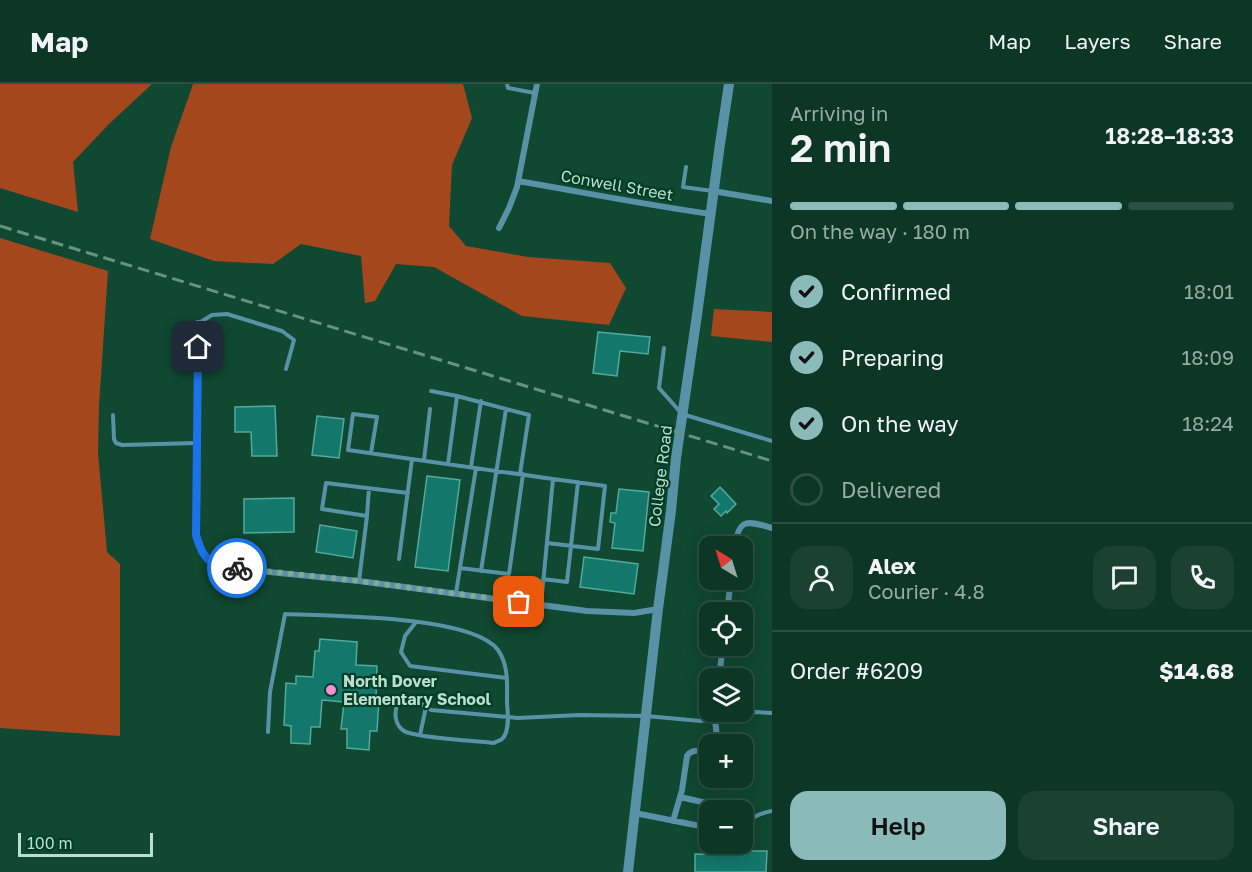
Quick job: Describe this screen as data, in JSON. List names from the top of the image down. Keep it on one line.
{"streets":{"street":["Conwell Street","College Road"]},"crossings":[["Conwell Street","College Road"]],"places":["North Dover Elementary School"],"scale_bar":"100 m","north":"top left","page":{"header":"Map","nav":["Map","Layers","Share"],"heading":["2 min","Arriving in","18:28–18:33"],"panel":["Alex","Courier · 4.8","Order #6209","$14.68"],"bar":"On the way · 180 m","list":[["Confirmed","18:01"],["Preparing","18:09"],["On the way","18:24"],"Delivered"],"map_buttons":["+","−"],"buttons":["Help","Share"],"scale":"100 m"}}
